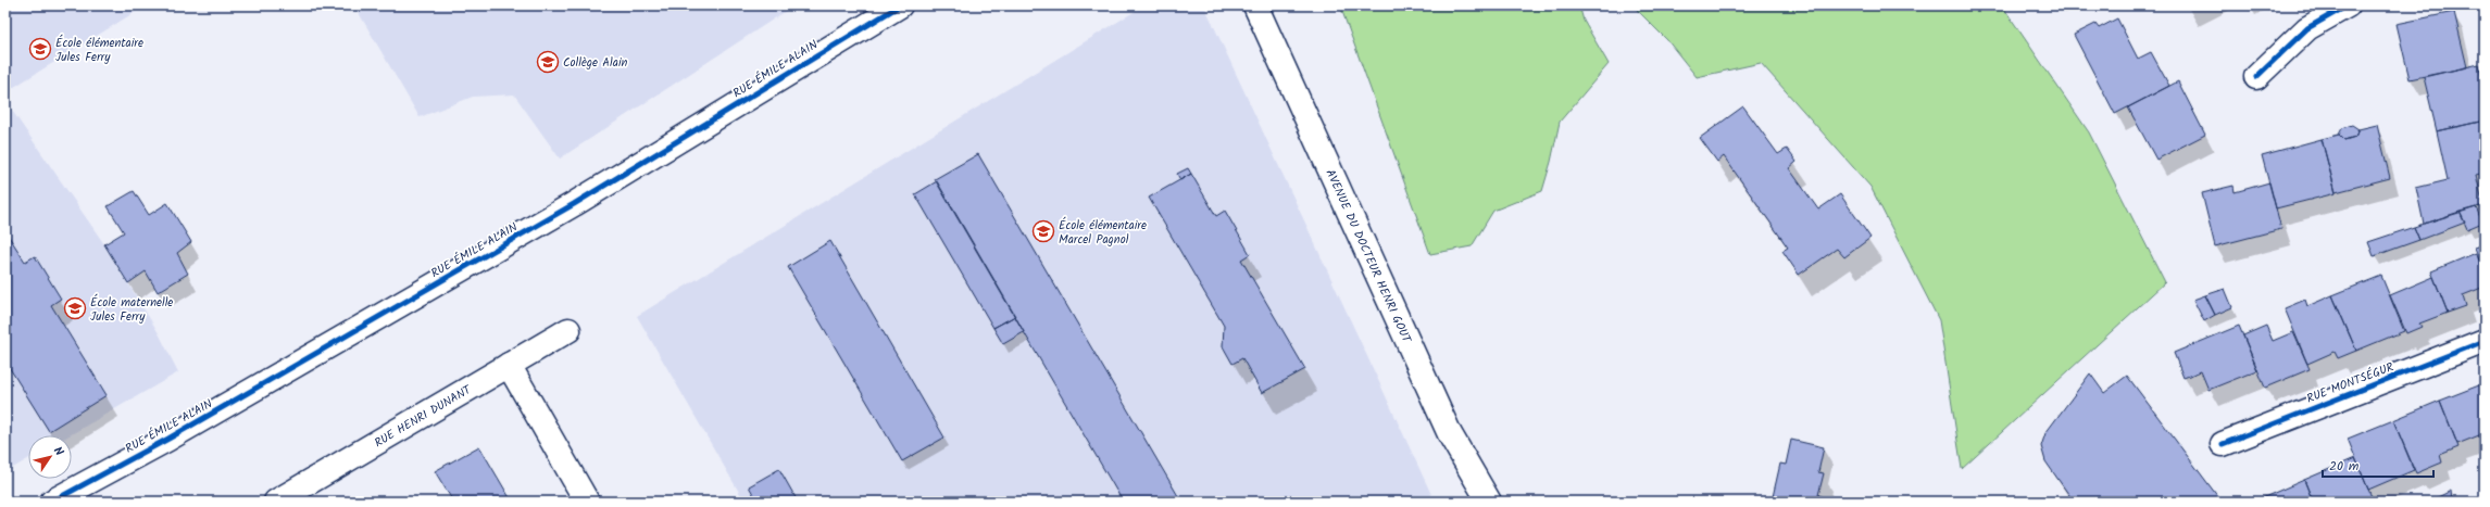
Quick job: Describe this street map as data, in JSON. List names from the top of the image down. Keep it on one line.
{"streets":{"street":["RUE ÉMILE ALAIN","AVENUE DU DOCTEUR HENRI GOUT","RUE MONTSÉGUR","RUE HENRI DUNANT"]},"places":{"school or university":["École élémentaire Jules Ferry","Collège Alain","École élémentaire Marcel Pagnol","École maternelle Jules Ferry"]},"scale_bar":"20 m","north":"top right"}
